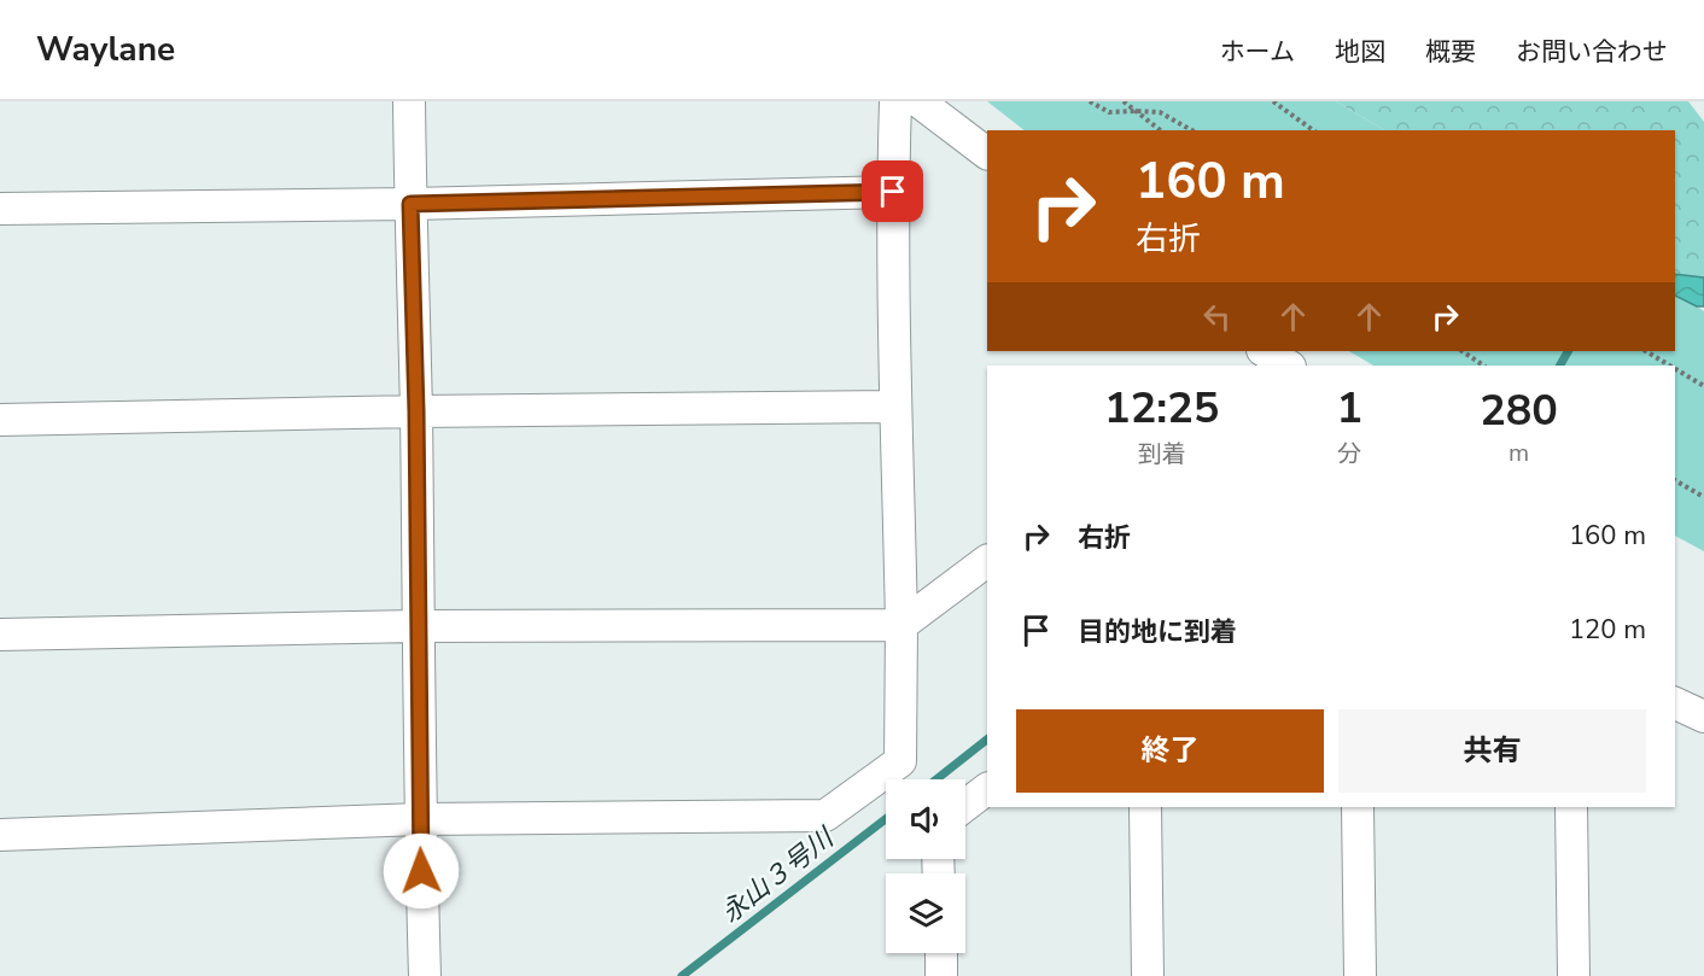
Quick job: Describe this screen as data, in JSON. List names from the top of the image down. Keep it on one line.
{"water":["永山３号川"],"page":{"header":"Waylane","nav":["ホーム","地図","概要","お問い合わせ"],"turn":["160 m","右折"],"eta":["12:25","到着","1","分","280","m"],"list":[{"name":"右折","value":"160 m"},{"name":"目的地に到着","value":"120 m"}],"buttons":["終了","共有"]}}
